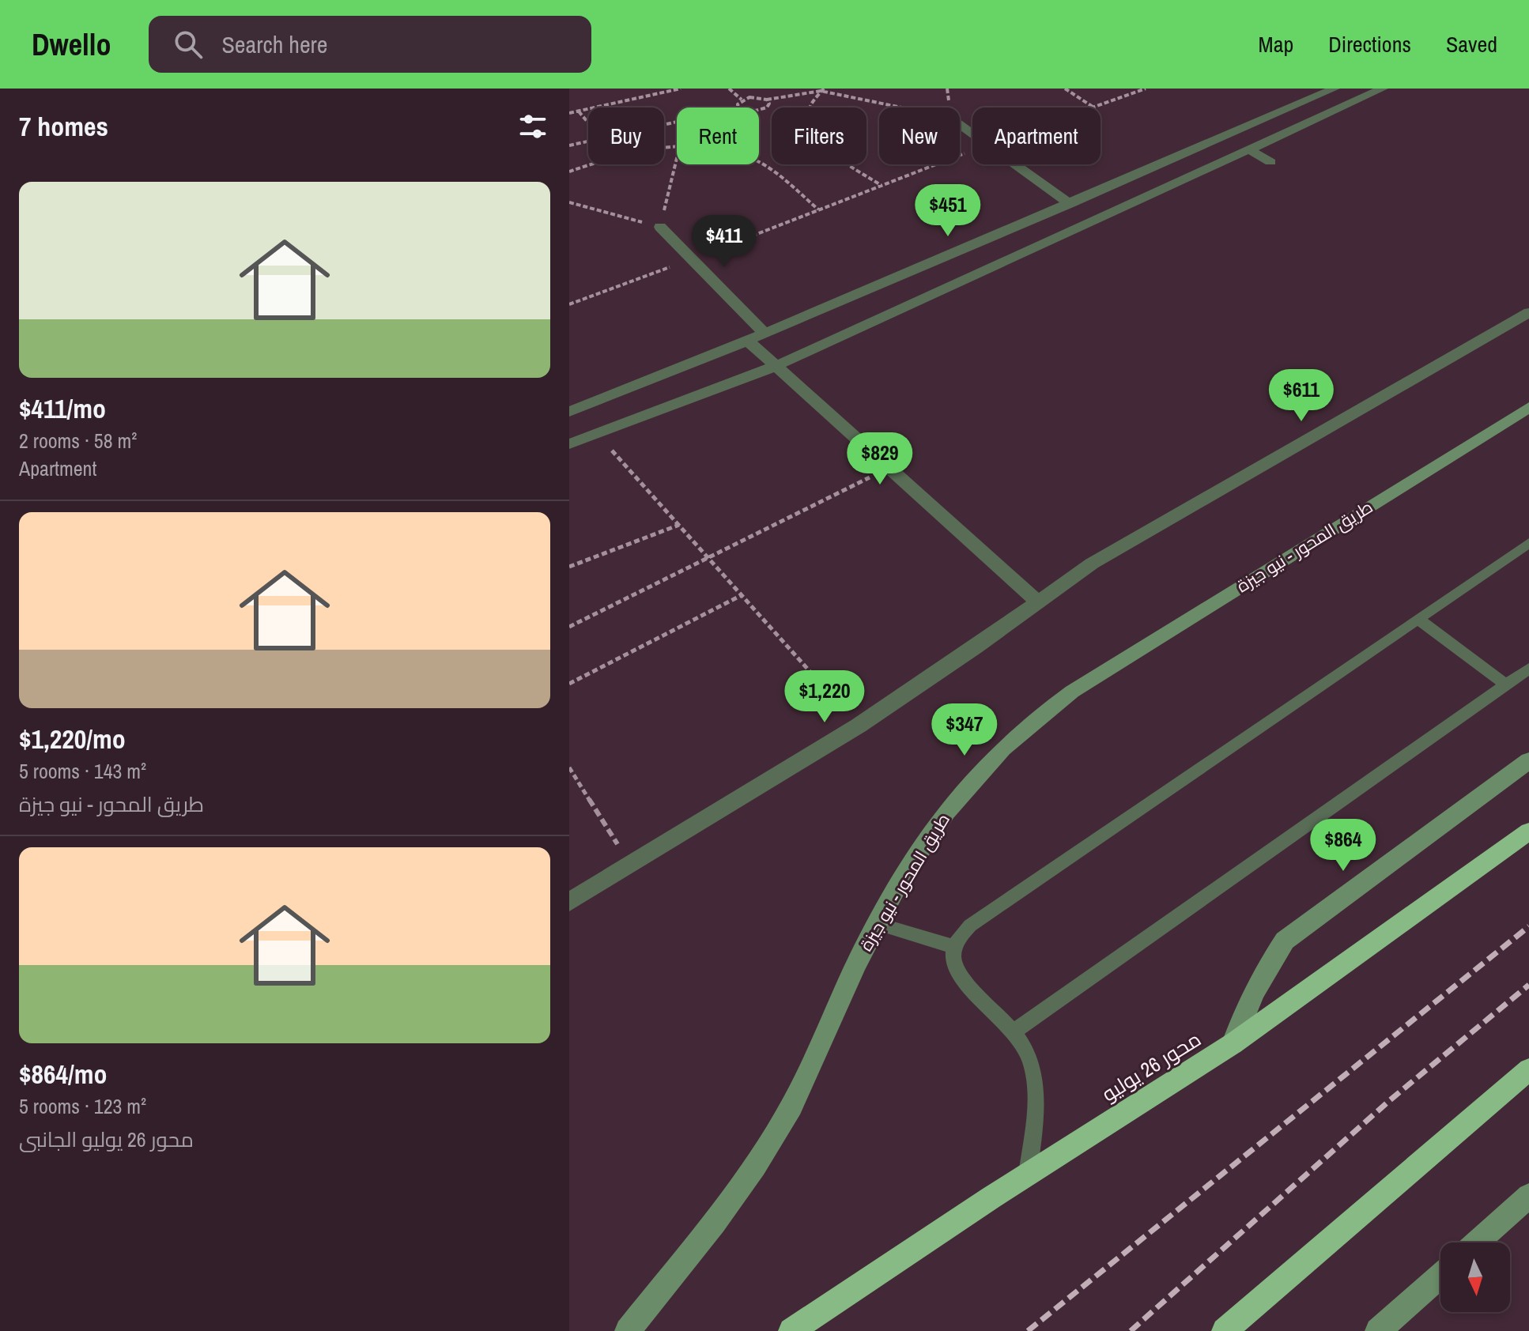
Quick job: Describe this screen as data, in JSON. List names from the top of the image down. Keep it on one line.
{"streets":{"highway":["محور 26 يوليو"],"street":["طريق المحور - نيو جيزة"]},"north":"bottom","page":{"header":"Dwello","search":"Search here","nav":["Map","Directions","Saved"],"heading":"7 homes","chip":["Buy","Rent","Filters","New","Apartment"],"list":[{"name":"$411/mo","note":"2 rooms · 58 m² · Apartment"},{"name":"$1,220/mo","note":"5 rooms · 143 m² · طريق المحور - نيو جيزة"},{"name":"$864/mo","note":"5 rooms · 123 m² · محور 26 يوليو الجانبى"}],"price":["$451","$411","$611","$829","$1,220","$347","$864"]}}
